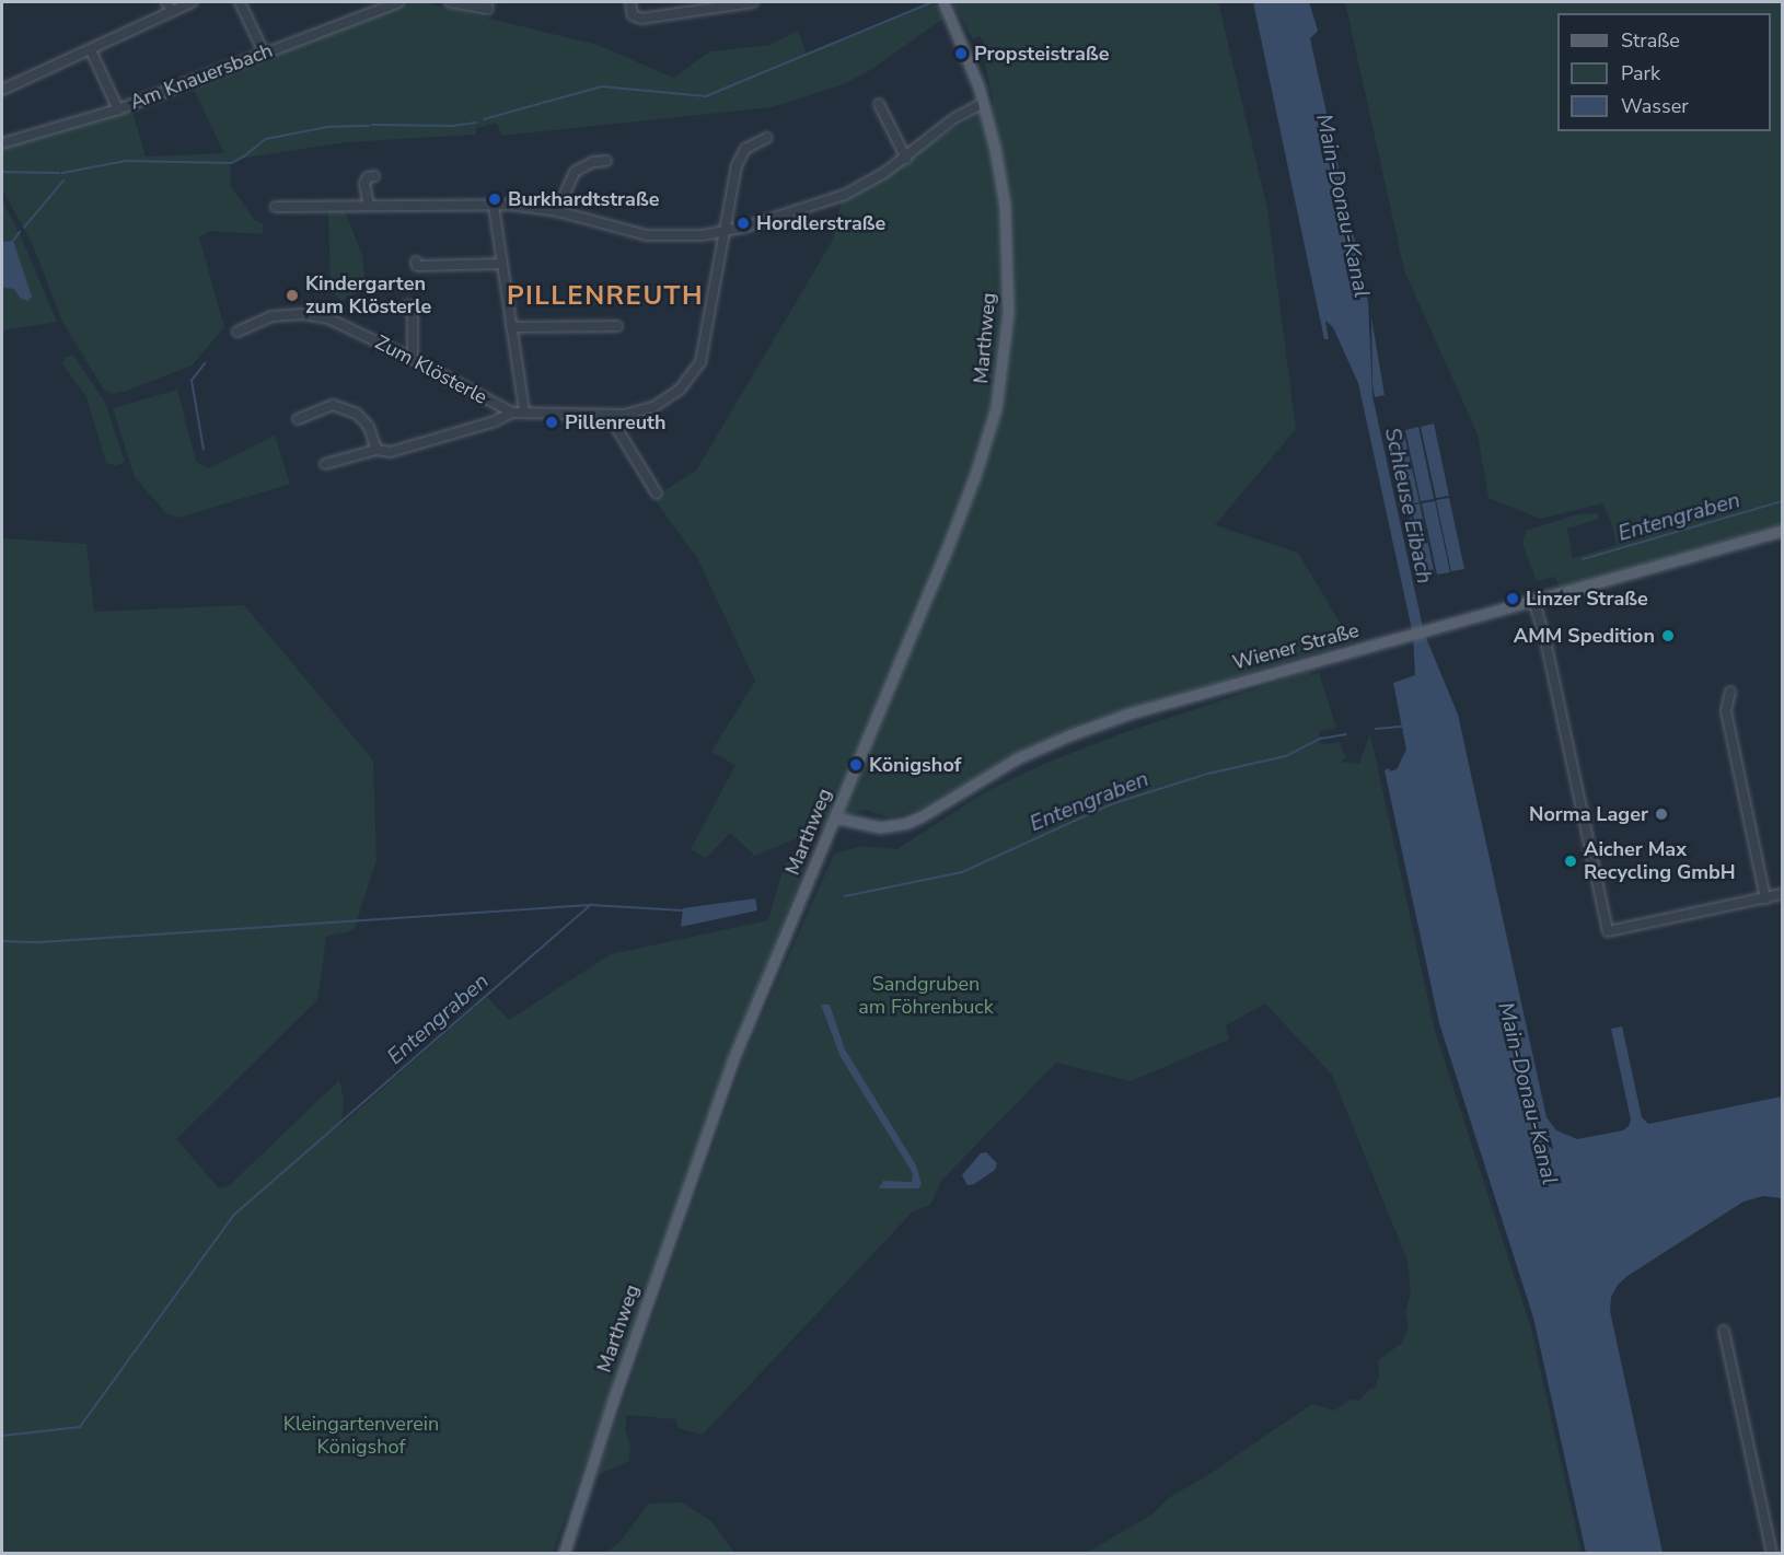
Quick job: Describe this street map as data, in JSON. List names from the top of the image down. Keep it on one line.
{"streets":{"main road":["Marthweg","Wiener Straße"],"street":["Am Knauersbach","Zum Klösterle"]},"crossings":[["Marthweg","Wiener Straße"]],"districts":["PILLENREUTH"],"water":["Main-Donau-Kanal","Schleuse Eibach","Entengraben"],"parks":["Sandgruben am Föhrenbuck","Kleingartenverein Königshof"],"places":["Propsteistraße","Burkhardtstraße","Hordlerstraße","Kindergarten zum Klösterle","Pillenreuth","Linzer Straße","AMM Spedition","Königshof","Norma Lager","Aicher Max Recycling GmbH"],"legend":["Straße","Park","Wasser"]}
